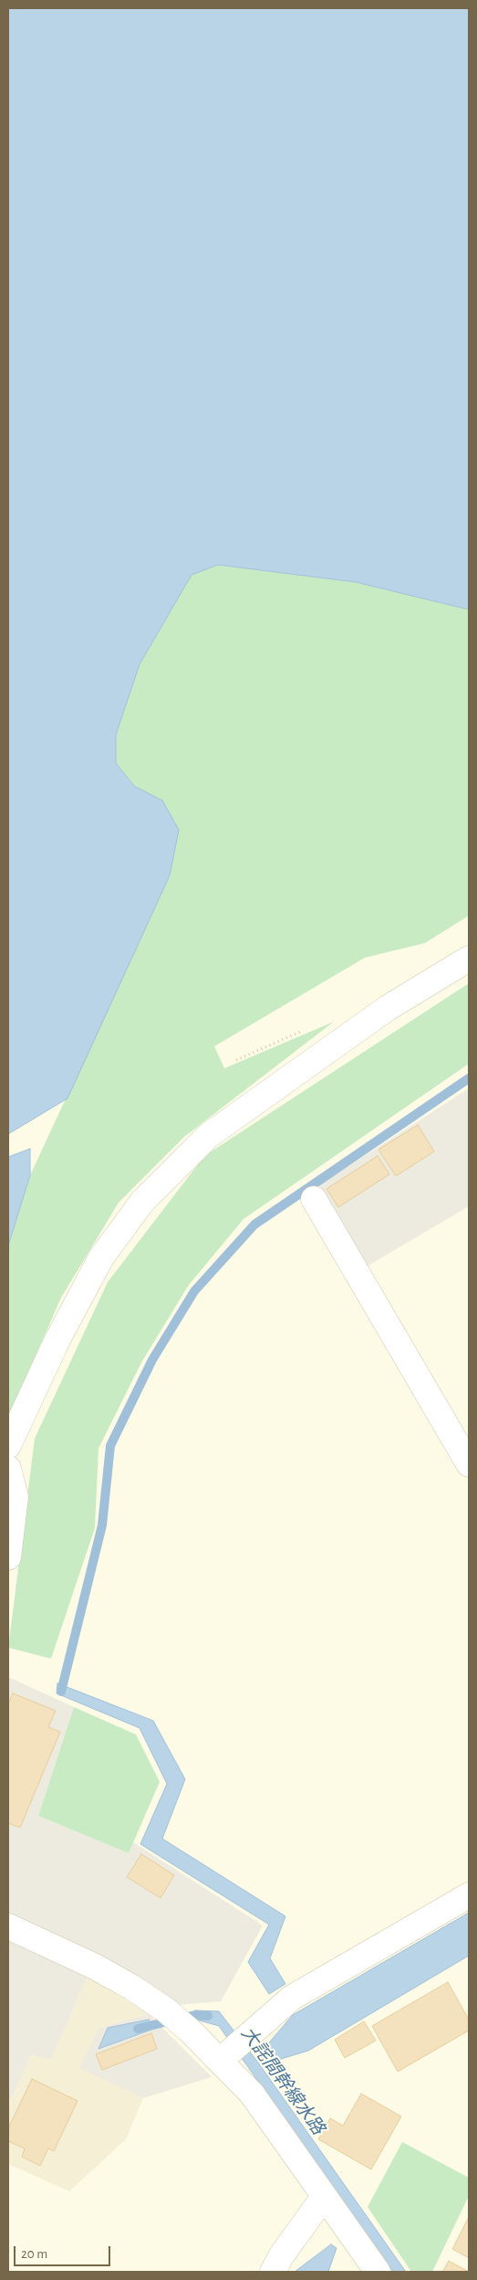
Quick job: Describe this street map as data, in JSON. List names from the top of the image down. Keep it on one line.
{"water":["大詫間幹線水路"],"scale_bar":"20 m"}
